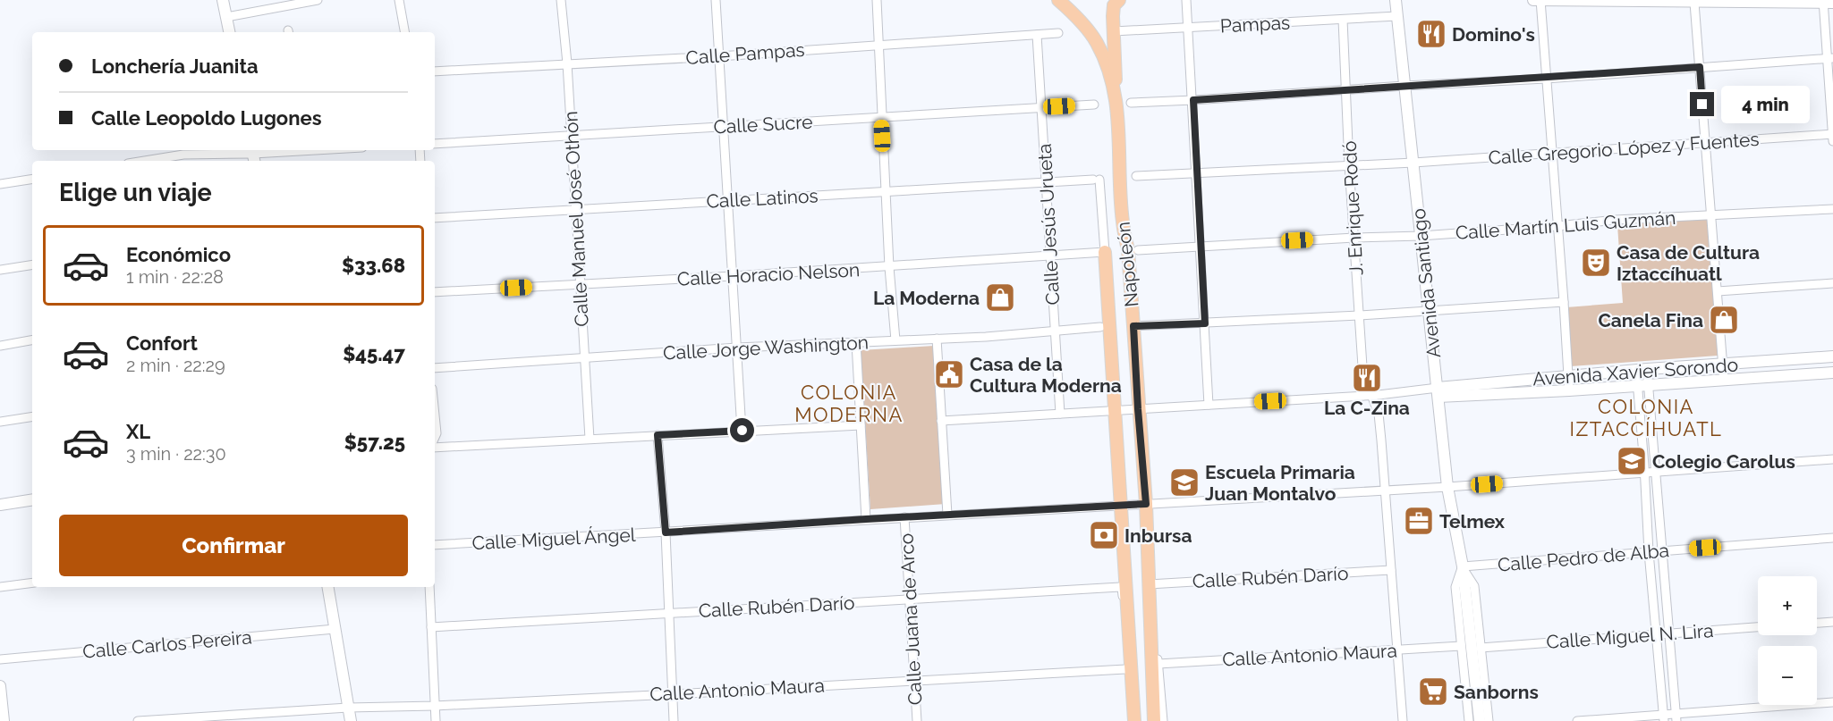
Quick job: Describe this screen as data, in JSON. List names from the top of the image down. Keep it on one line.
{"streets":{"main road":["Napoleón"],"street":["Pampas","Calle Pampas","Calle Sucre","Calle Gregorio López y Fuentes","Calle Latinos","J. Enrique Rodó","Calle Manuel José Othón","Calle Jesús Urueta","Calle Martín Luis Guzmán","Calle Horacio Nelson","Avenida Santiago","Calle Jorge Washington","Avenida Xavier Sorondo","Calle Miguel Ángel","Calle Pedro de Alba","Calle Rubén Darío","Calle Juana de Arco","Calle Miguel N. Lira","Calle Carlos Pereira","Calle Antonio Maura"]},"crossings":[["Pampas","J. Enrique Rodó"],["Pampas","Avenida Santiago"],["Calle Pampas","Calle Manuel José Othón"],["Calle Pampas","Calle Jesús Urueta"],["Calle Sucre","Calle Manuel José Othón"],["Calle Sucre","Calle Jesús Urueta"],["Calle Gregorio López y Fuentes","Avenida Santiago"],["Calle Latinos","Calle Manuel José Othón"],["Calle Latinos","Calle Jesús Urueta"],["Calle Latinos","Napoleón"],["J. Enrique Rodó","Calle Martín Luis Guzmán"],["J. Enrique Rodó","Calle Miguel Ángel"],["J. Enrique Rodó","Calle Rubén Darío"],["J. Enrique Rodó","Calle Antonio Maura"],["Calle Manuel José Othón","Calle Horacio Nelson"],["Calle Manuel José Othón","Calle Jorge Washington"],["Calle Jesús Urueta","Calle Horacio Nelson"],["Calle Jesús Urueta","Calle Jorge Washington"],["Calle Martín Luis Guzmán","Avenida Santiago"],["Napoleón","Calle Horacio Nelson"],["Napoleón","Calle Miguel Ángel"],["Napoleón","Calle Rubén Darío"],["Napoleón","Calle Antonio Maura"],["Avenida Santiago","Avenida Xavier Sorondo"],["Avenida Santiago","Calle Miguel Ángel"],["Avenida Santiago","Calle Pedro de Alba"],["Avenida Santiago","Calle Miguel N. Lira"],["Avenida Santiago","Calle Antonio Maura"],["Calle Miguel Ángel","Calle Juana de Arco"],["Calle Rubén Darío","Calle Juana de Arco"],["Calle Rubén Darío","Calle Antonio Maura"],["Calle Juana de Arco","Calle Antonio Maura"]],"districts":["COLONIA MODERNA","COLONIA IZTACCÍHUATL"],"places":{"restaurant":["Domino's","La C-Zina"],"theatre":["Casa de Cultura Iztaccíhuatl"],"shop":["La Moderna","Canela Fina"],"public building":["Casa de la Cultura Moderna"],"school or university":["Colegio Carolus","Escuela Primaria Juan Montalvo"],"office":["Telmex"],"bank":["Inbursa"],"supermarket":["Sanborns"]},"page":{"banner":["Lonchería Juanita","Calle Leopoldo Lugones"],"bubble":"4 min","heading":"Elige un viaje","list":[{"name":"Económico","note":"1 min · 22:28","value":"$33.68"},{"name":"Confort","note":"2 min · 22:29","value":"$45.47"},{"name":"XL","note":"3 min · 22:30","value":"$57.25"}],"buttons":"Confirmar","map_buttons":["+","−"]}}
